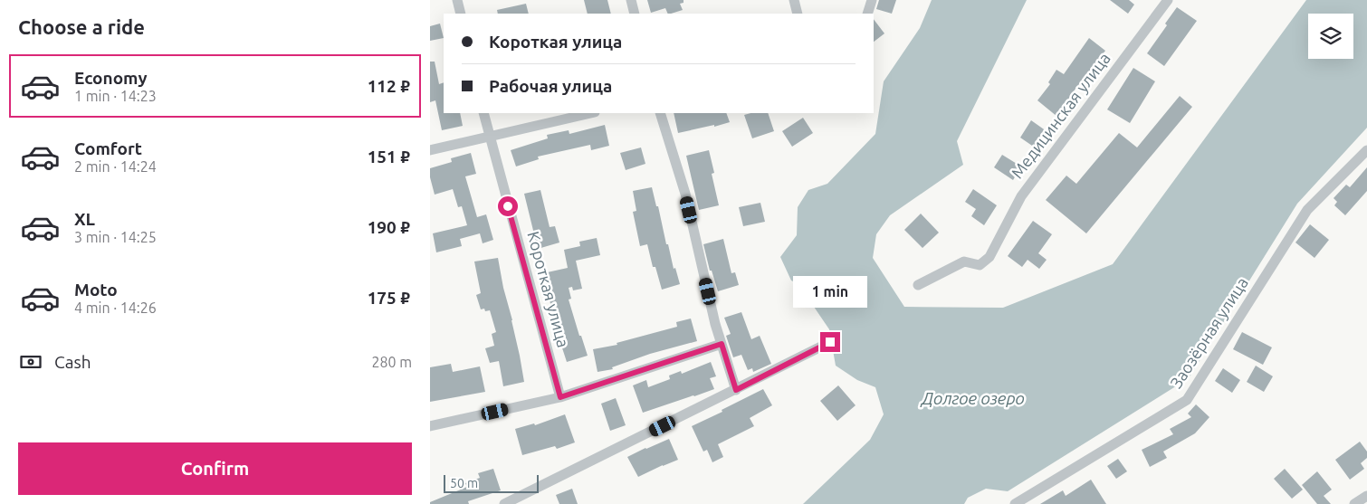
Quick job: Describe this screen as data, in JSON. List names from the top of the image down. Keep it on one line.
{"streets":{"street":["Медицинская улица","Короткая улица","Заозёрная улица"]},"water":["Долгое озеро"],"scale_bar":"50 m","page":{"heading":"Choose a ride","banner":["Короткая улица","Рабочая улица"],"list":[{"name":"Economy","note":"1 min · 14:23","value":"112 ₽"},{"name":"Comfort","note":"2 min · 14:24","value":"151 ₽"},{"name":"XL","note":"3 min · 14:25","value":"190 ₽"},{"name":"Moto","note":"4 min · 14:26","value":"175 ₽"}],"bubble":"1 min","pay":["Cash","280 m"],"buttons":"Confirm","scale":"50 m"}}
